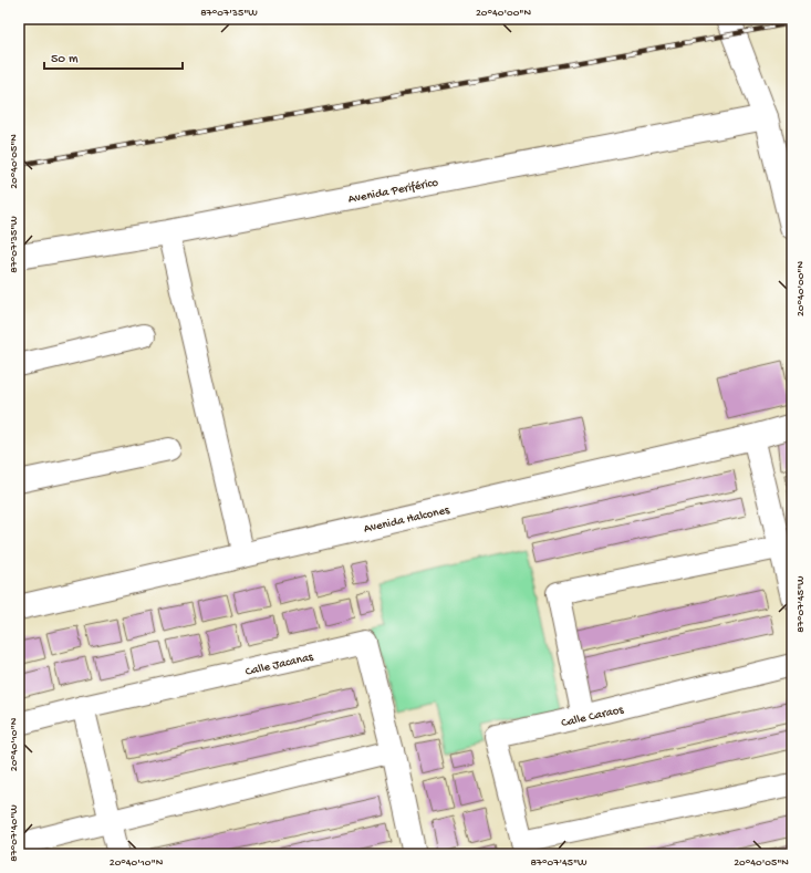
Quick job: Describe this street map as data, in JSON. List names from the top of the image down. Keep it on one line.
{"streets":{"main road":["Avenida Periférico","Avenida Halcones"],"street":["Calle Jacanas","Calle Caraos"]},"scale_bar":"50 m","coordinates":["87°07'35\"W","20°40'00\"N","20°40'05\"N","87°07'45\"W","20°40'10\"N","87°07'40\"W"]}
